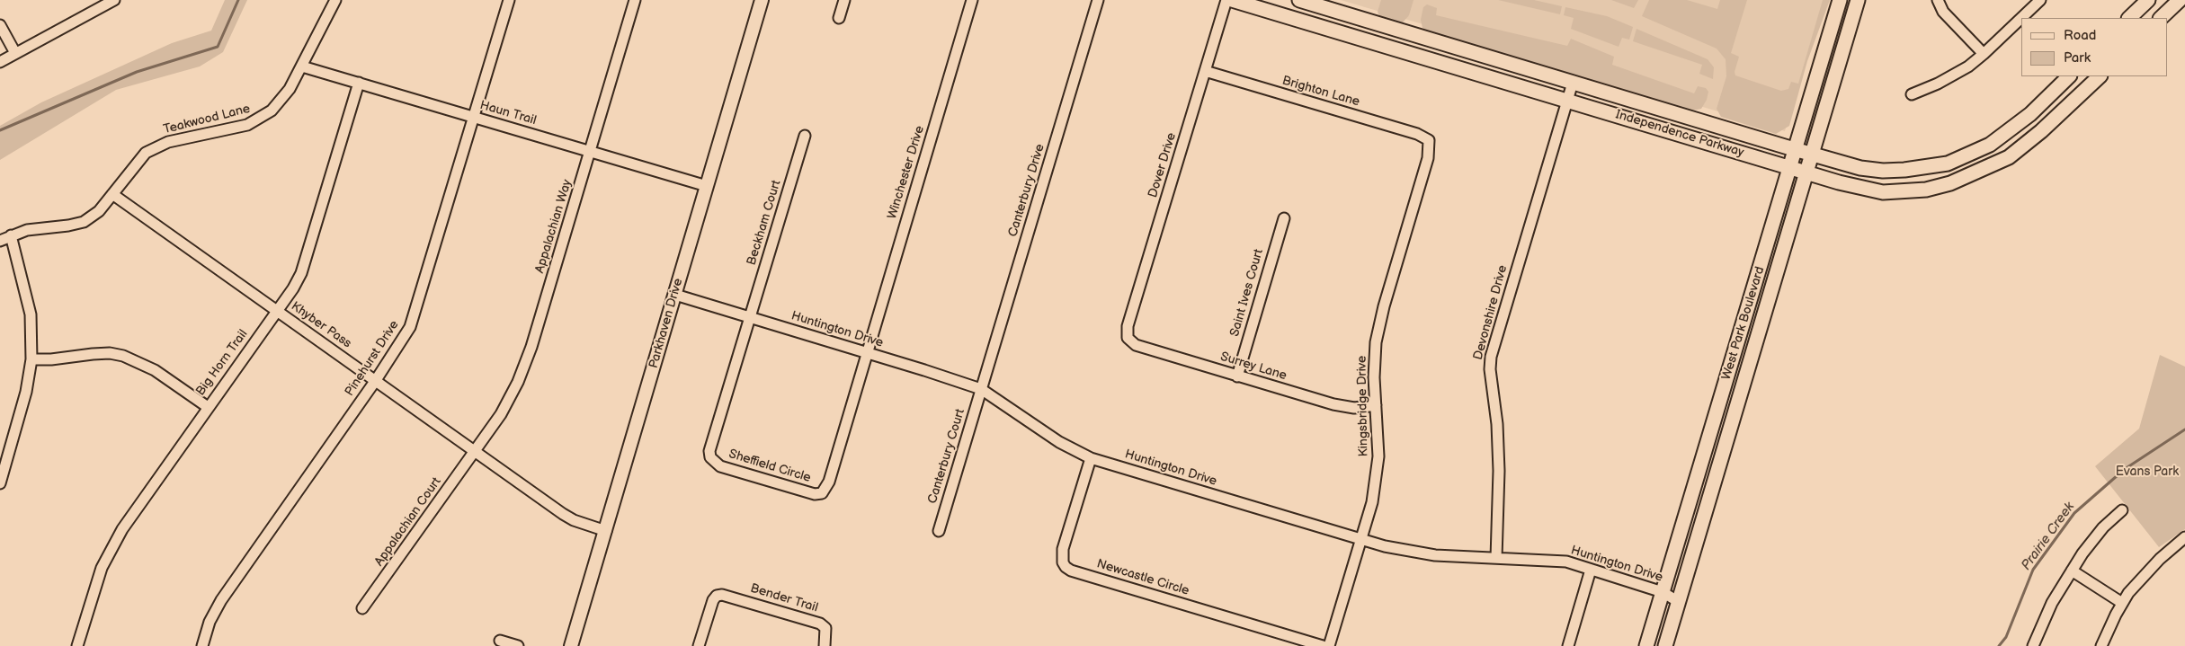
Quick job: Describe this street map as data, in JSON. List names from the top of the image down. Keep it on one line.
{"streets":{"main road":["Independence Parkway","West Park Boulevard"],"street":["Brighton Lane","Haun Trail","Teakwood Lane","Dover Drive","Winchester Drive","Canterbury Drive","Beckham Court","Appalachian Way","Saint Ives Court","Devonshire Drive","Parkhaven Drive","Khyber Pass","Huntington Drive","Pinehurst Drive","Big Horn Trail","Surrey Lane","Kingsbridge Drive","Canterbury Court","Sheffield Circle","Appalachian Court","Newcastle Circle","Bender Trail"]},"crossings":[["Brighton Lane","Dover Drive"],["Brighton Lane","Kingsbridge Drive"],["Haun Trail","Teakwood Lane"],["Haun Trail","Appalachian Way"],["Haun Trail","Parkhaven Drive"],["Haun Trail","Pinehurst Drive"],["Haun Trail","Big Horn Trail"],["Teakwood Lane","Khyber Pass"],["Independence Parkway","Devonshire Drive"],["Independence Parkway","West Park Boulevard"],["Dover Drive","Surrey Lane"],["Winchester Drive","Huntington Drive"],["Winchester Drive","Sheffield Circle"],["Canterbury Drive","Huntington Drive"],["Canterbury Drive","Canterbury Court"],["Beckham Court","Huntington Drive"],["Beckham Court","Sheffield Circle"],["Appalachian Way","Khyber Pass"],["Appalachian Way","Appalachian Court"],["Saint Ives Court","Surrey Lane"],["Devonshire Drive","Huntington Drive"],["Parkhaven Drive","Khyber Pass"],["Parkhaven Drive","Huntington Drive"],["West Park Boulevard","Huntington Drive"],["Khyber Pass","Pinehurst Drive"],["Khyber Pass","Big Horn Trail"],["Khyber Pass","Appalachian Court"],["Huntington Drive","Kingsbridge Drive"],["Huntington Drive","Canterbury Court"],["Huntington Drive","Sheffield Circle"],["Huntington Drive","Newcastle Circle"],["Surrey Lane","Kingsbridge Drive"]],"water":["Prairie Creek"],"parks":["Evans Park"],"legend":["Road","Park"]}
